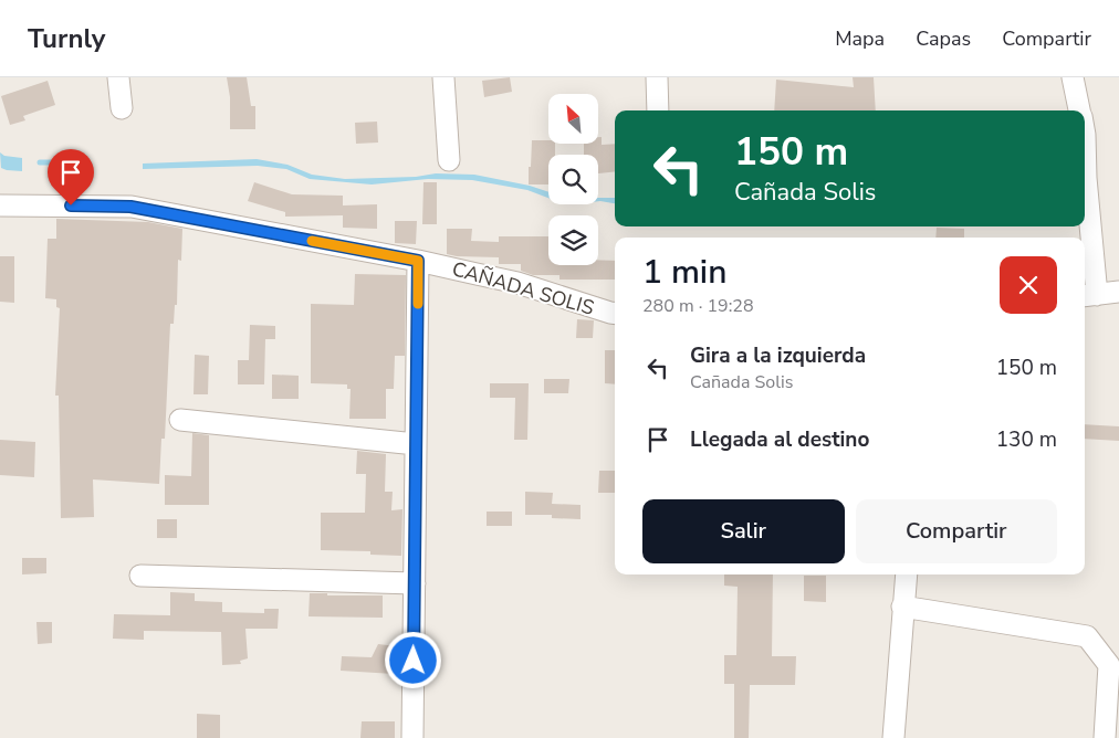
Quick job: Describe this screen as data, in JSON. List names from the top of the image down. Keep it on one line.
{"streets":{"street":["CAÑADA SOLIS"]},"north":"top left","page":{"header":"Turnly","nav":["Mapa","Capas","Compartir"],"turn":["150 m","Cañada Solis"],"heading":["1 min","280 m · 19:28"],"list":[{"name":"Gira a la izquierda","note":"Cañada Solis","value":"150 m"},{"name":"Llegada al destino","value":"130 m"}],"buttons":["Salir","Compartir"]}}
